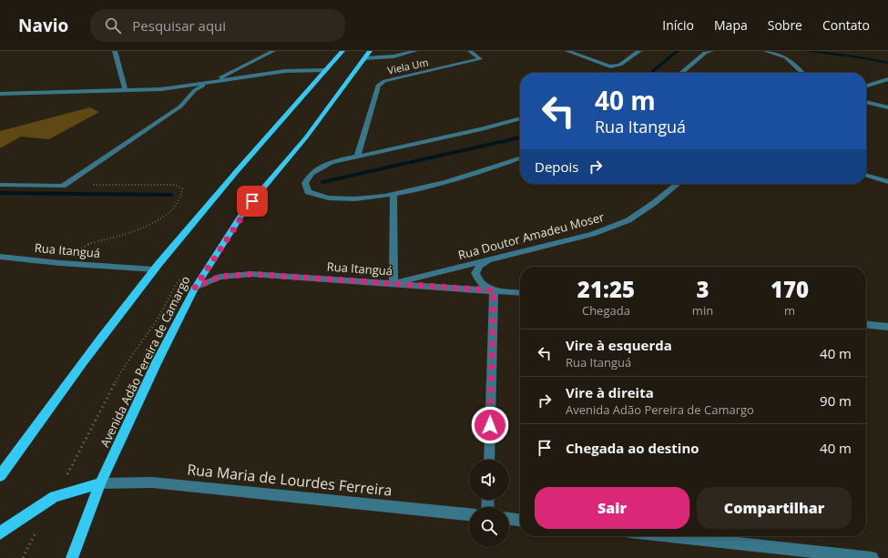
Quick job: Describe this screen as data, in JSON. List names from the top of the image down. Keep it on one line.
{"streets":{"main road":["Avenida Adão Pereira de Camargo"],"street":["Viela Um","Rua Doutor Amadeu Moser","Rua Itanguá","Rua Maria de Lourdes Ferreira"]},"crossings":[["Rua Doutor Amadeu Moser","Rua Itanguá"],["Rua Itanguá","Avenida Adão Pereira de Camargo"],["Avenida Adão Pereira de Camargo","Rua Maria de Lourdes Ferreira"]],"page":{"header":"Navio","search":"Pesquisar aqui","nav":["Início","Mapa","Sobre","Contato"],"turn":["40 m","Rua Itanguá"],"then":"Depois","eta":["21:25","Chegada","3","min","170","m"],"list":[{"name":"Vire à esquerda","note":"Rua Itanguá","value":"40 m"},{"name":"Vire à direita","note":"Avenida Adão Pereira de Camargo","value":"90 m"},{"name":"Chegada ao destino","value":"40 m"}],"buttons":["Sair","Compartilhar"]}}
